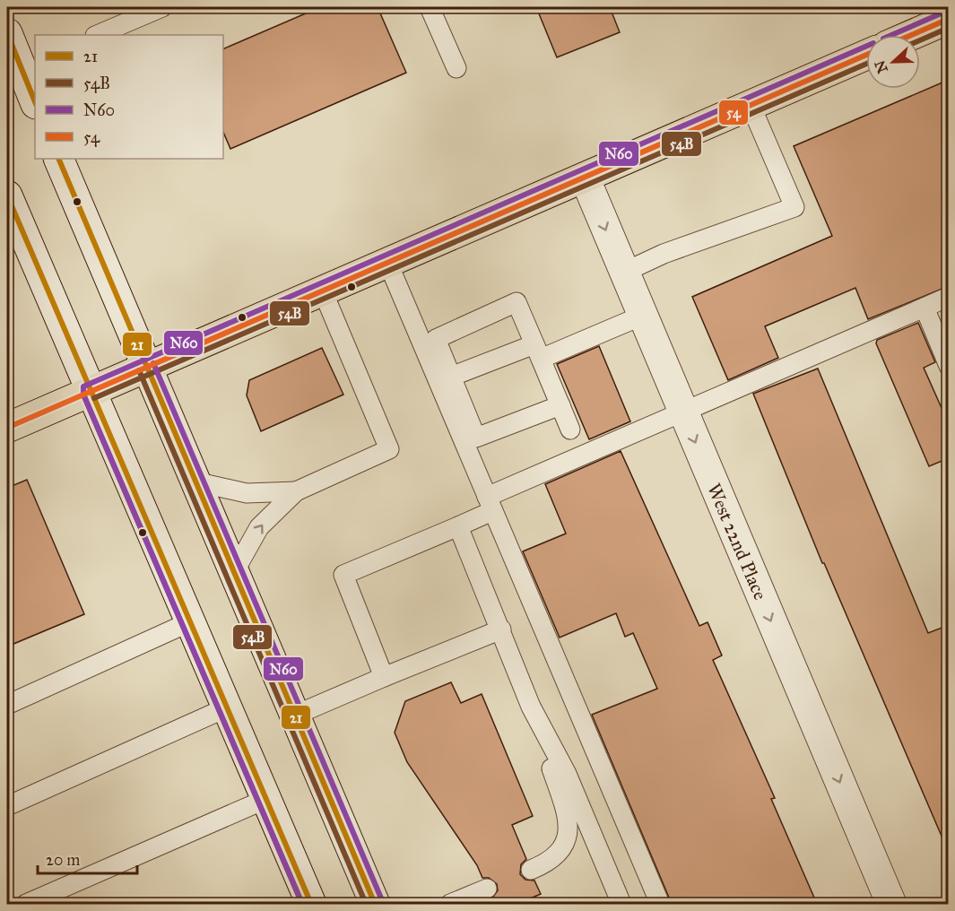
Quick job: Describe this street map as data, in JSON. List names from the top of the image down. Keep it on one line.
{"streets":{"main road":["West 22nd Place"]},"one_way":["West 22nd Place"],"lines":["transit line N60","transit line 54","transit line 54B","transit line 21"],"legend":["21","54B","N60","54"],"scale_bar":"20 m","north":"left"}
